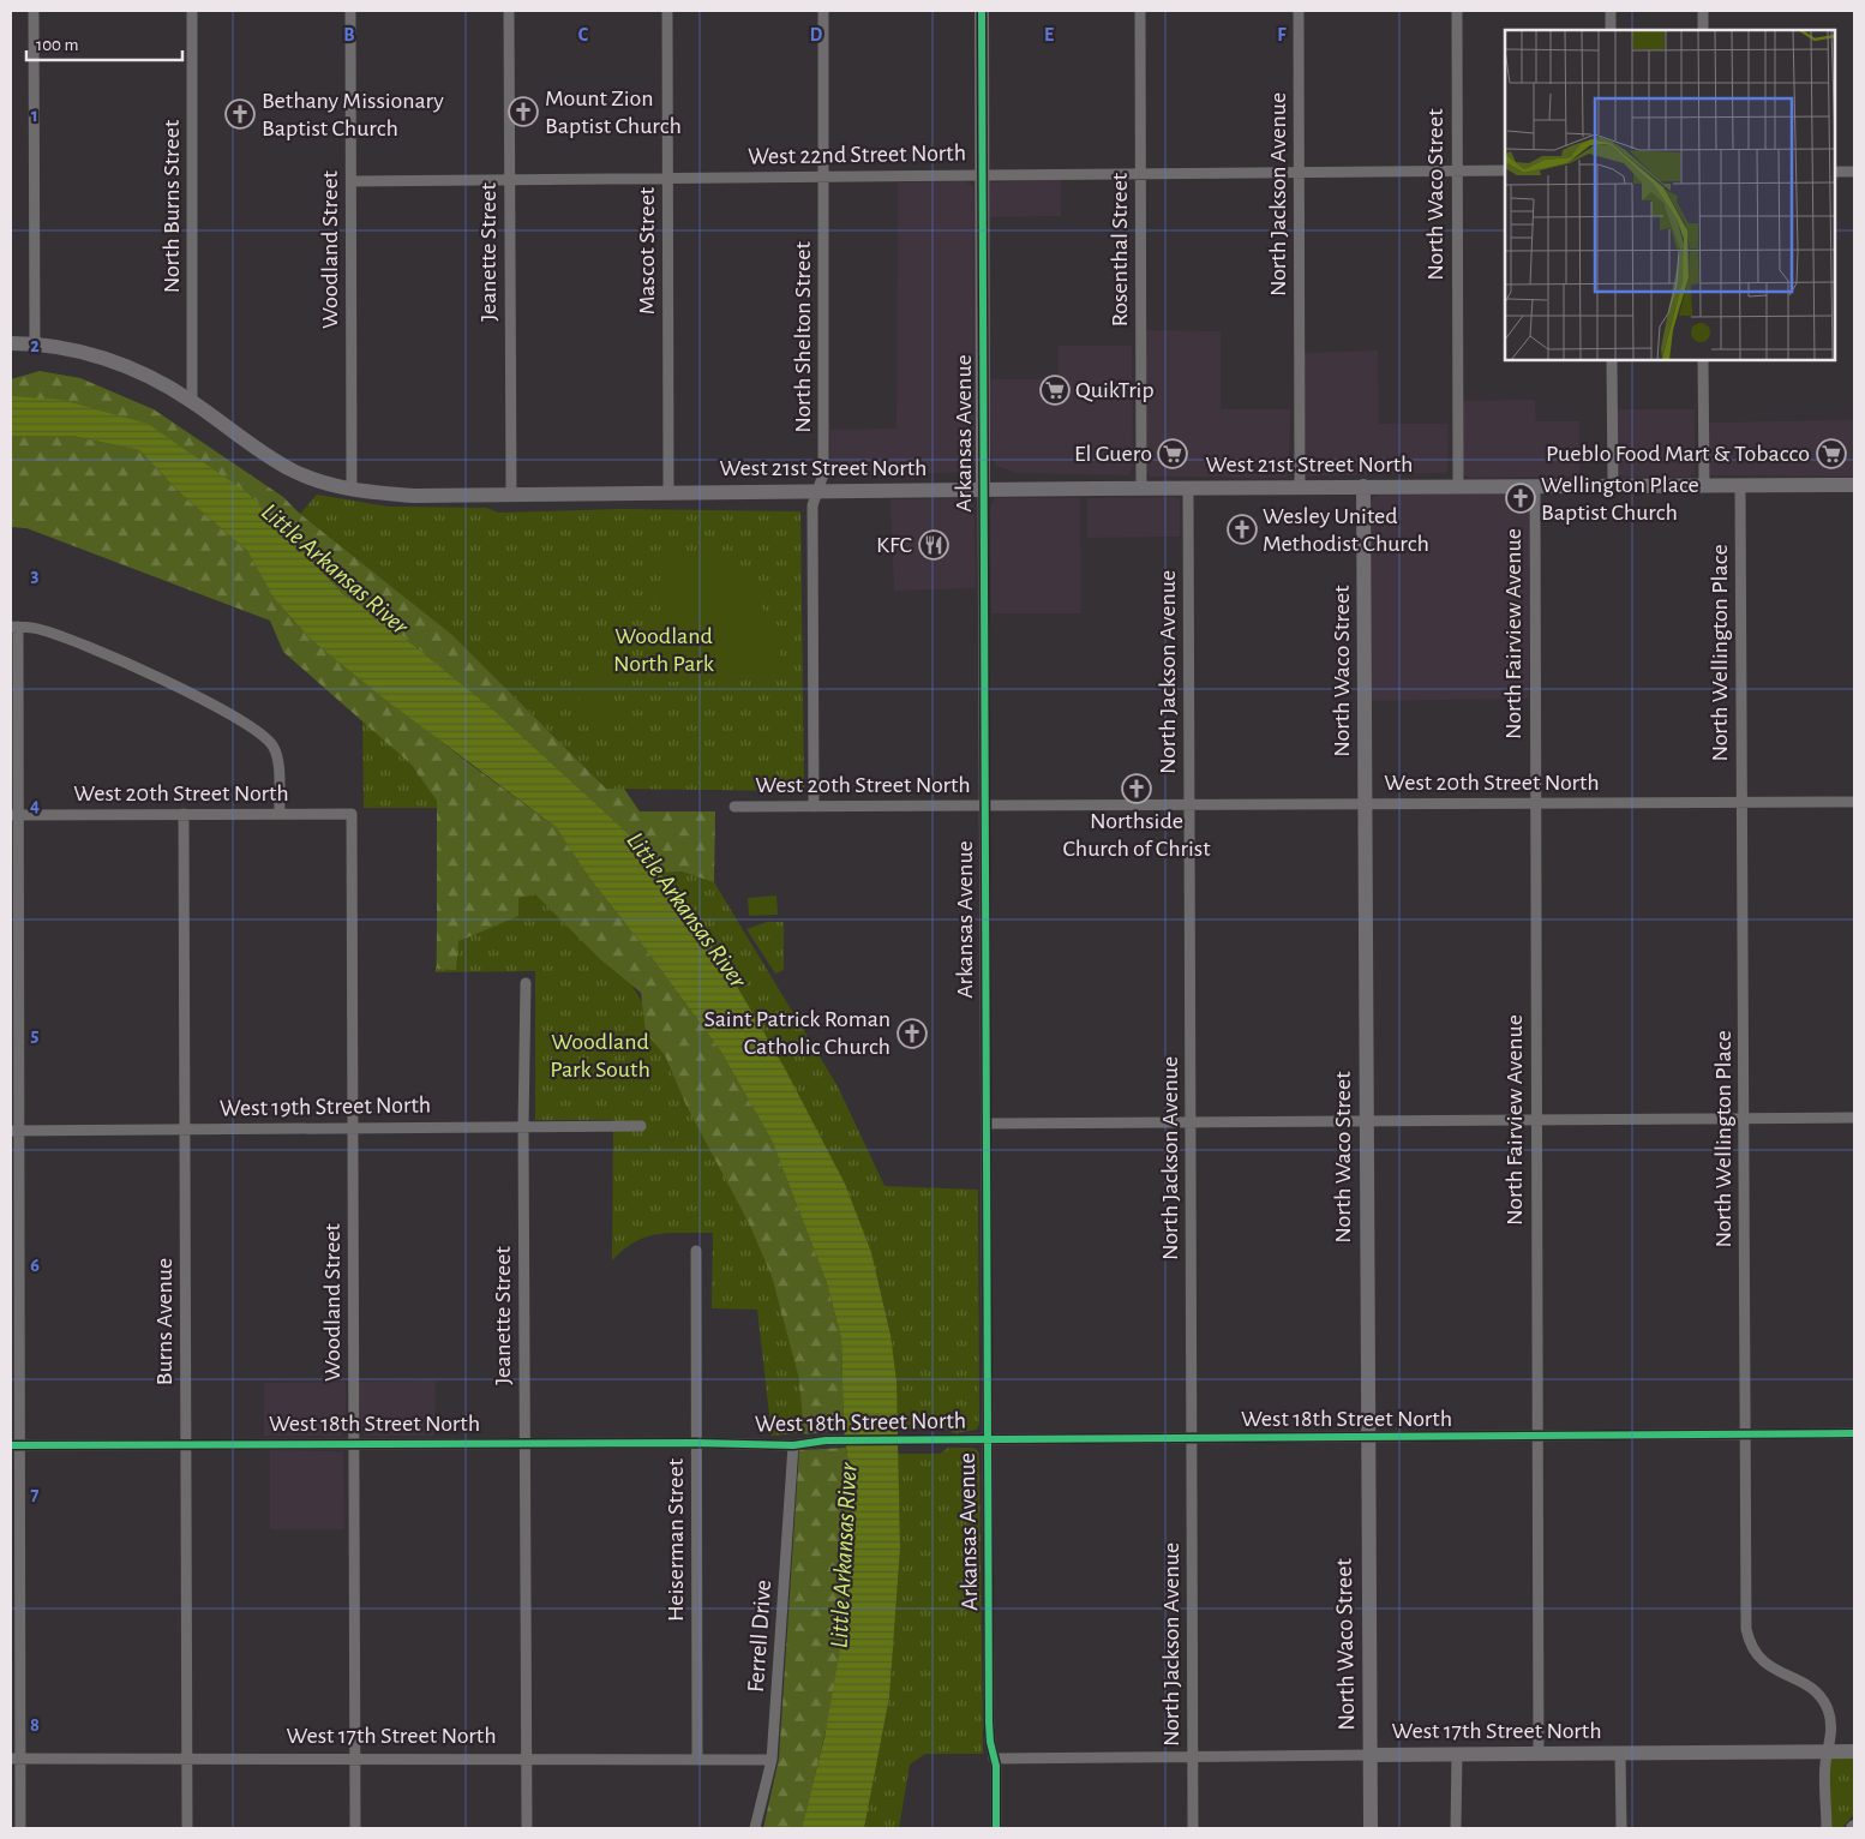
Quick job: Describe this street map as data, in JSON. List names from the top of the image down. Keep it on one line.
{"streets":{"street":["West 22nd Street North","North Jackson Avenue","North Waco Street","North Burns Street","Woodland Street","Rosenthal Street","Mascot Street","Jeanette Street","North Shelton Street","Arkansas Avenue","West 21st Street North","North Fairview Avenue","North Wellington Place","West 20th Street North","West 19th Street North","Burns Avenue","West 18th Street North","Heiserman Street","Ferrell Drive","West 17th Street North"]},"crossings":[["West 22nd Street North","North Jackson Avenue"],["West 22nd Street North","North Waco Street"],["West 22nd Street North","Woodland Street"],["West 22nd Street North","Rosenthal Street"],["West 22nd Street North","Mascot Street"],["West 22nd Street North","Jeanette Street"],["West 22nd Street North","North Shelton Street"],["West 22nd Street North","Arkansas Avenue"],["North Jackson Avenue","West 21st Street North"],["North Jackson Avenue","West 20th Street North"],["North Jackson Avenue","West 18th Street North"],["North Jackson Avenue","West 17th Street North"],["North Waco Street","West 21st Street North"],["North Waco Street","West 20th Street North"],["North Waco Street","West 18th Street North"],["North Waco Street","West 17th Street North"],["North Burns Street","West 21st Street North"],["Woodland Street","West 21st Street North"],["Woodland Street","West 20th Street North"],["Woodland Street","West 19th Street North"],["Woodland Street","West 18th Street North"],["Woodland Street","West 17th Street North"],["Rosenthal Street","West 21st Street North"],["Mascot Street","West 21st Street North"],["Jeanette Street","West 21st Street North"],["Jeanette Street","West 19th Street North"],["Jeanette Street","West 18th Street North"],["Jeanette Street","West 17th Street North"],["North Shelton Street","West 21st Street North"],["North Shelton Street","West 20th Street North"],["Arkansas Avenue","West 21st Street North"],["Arkansas Avenue","West 20th Street North"],["Arkansas Avenue","West 18th Street North"],["Arkansas Avenue","West 17th Street North"],["West 21st Street North","North Fairview Avenue"],["West 21st Street North","North Wellington Place"],["North Fairview Avenue","West 20th Street North"],["North Fairview Avenue","West 18th Street North"],["North Fairview Avenue","West 17th Street North"],["North Wellington Place","West 20th Street North"],["North Wellington Place","West 18th Street North"],["North Wellington Place","West 17th Street North"],["West 20th Street North","Burns Avenue"],["West 19th Street North","Burns Avenue"],["Burns Avenue","West 18th Street North"],["Burns Avenue","West 17th Street North"],["West 18th Street North","Heiserman Street"],["West 18th Street North","Ferrell Drive"],["Heiserman Street","West 17th Street North"],["Ferrell Drive","West 17th Street North"]],"water":["Little Arkansas River"],"parks":["Woodland North Park","Woodland Park South"],"places":{"church":["Mount Zion Baptist Church","Bethany Missionary Baptist Church","Wellington Place Baptist Church","Wesley United Methodist Church","Northside Church of Christ","Saint Patrick Roman Catholic Church"],"supermarket":["QuikTrip","El Guero","Pueblo Food Mart & Tobacco"],"restaurant":["KFC"]},"scale_bar":"100 m","grid":{"columns":["B","C","D","E","F"],"rows":["1","2","3","4","5","6","7","8"]}}
